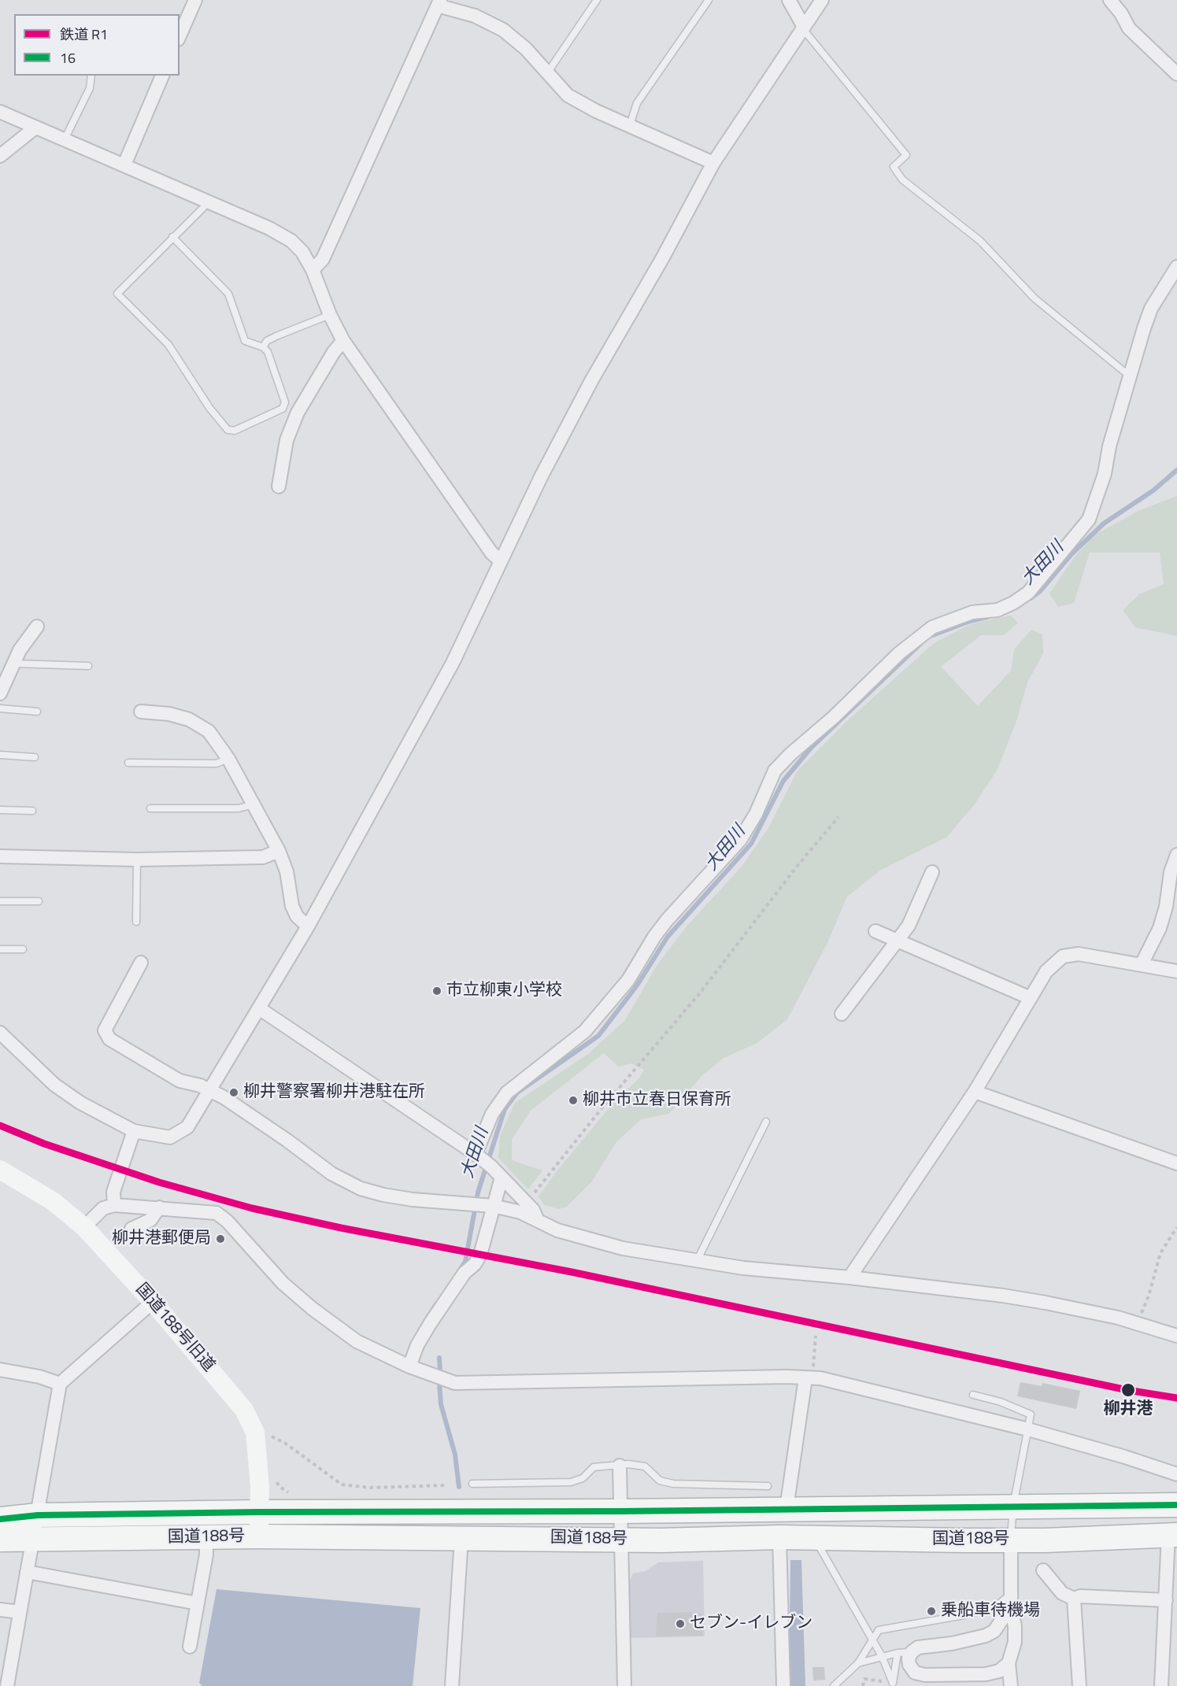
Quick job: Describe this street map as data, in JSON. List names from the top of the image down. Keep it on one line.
{"streets":{"highway":["国道188号"],"street":["国道188号旧道"]},"crossings":[["国道188号旧道","国道188号"]],"water":["大田川"],"places":["市立柳東小学校","柳井警察署柳井港駐在所","柳井市立春日保育所","柳井港郵便局","柳井港","乗船車待機場","セブン-イレブン"],"lines":["rail line R1","transit line 16"],"legend":["鉄道 R1","16"]}
